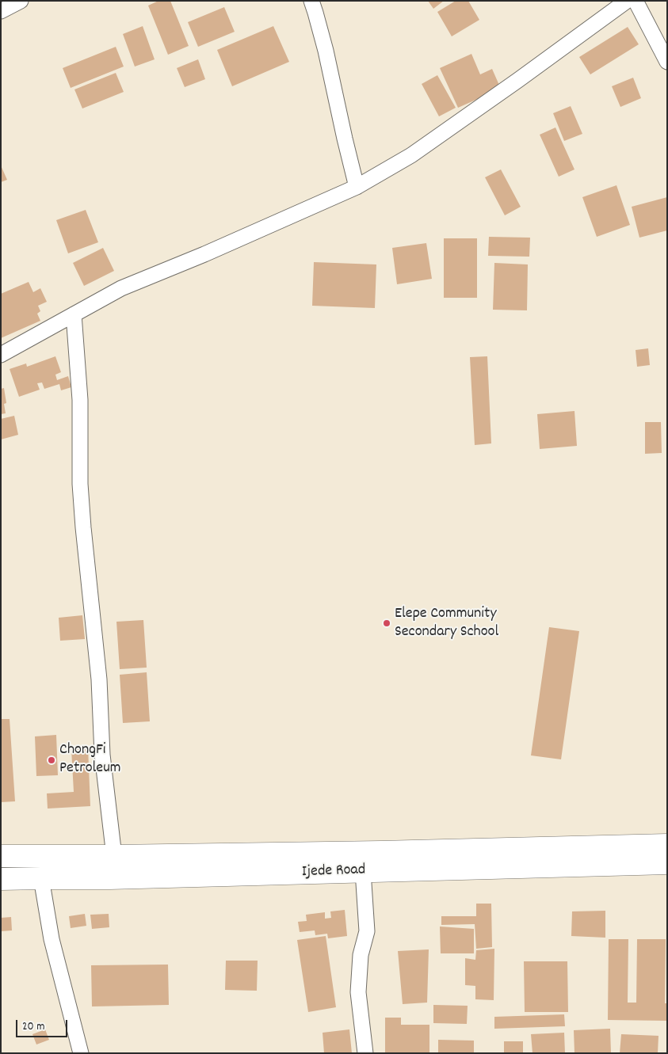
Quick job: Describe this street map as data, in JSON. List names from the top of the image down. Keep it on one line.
{"streets":{"main road":["Ijede Road"]},"places":["Elepe Community Secondary School","ChongFi Petroleum"],"scale_bar":"20 m"}
